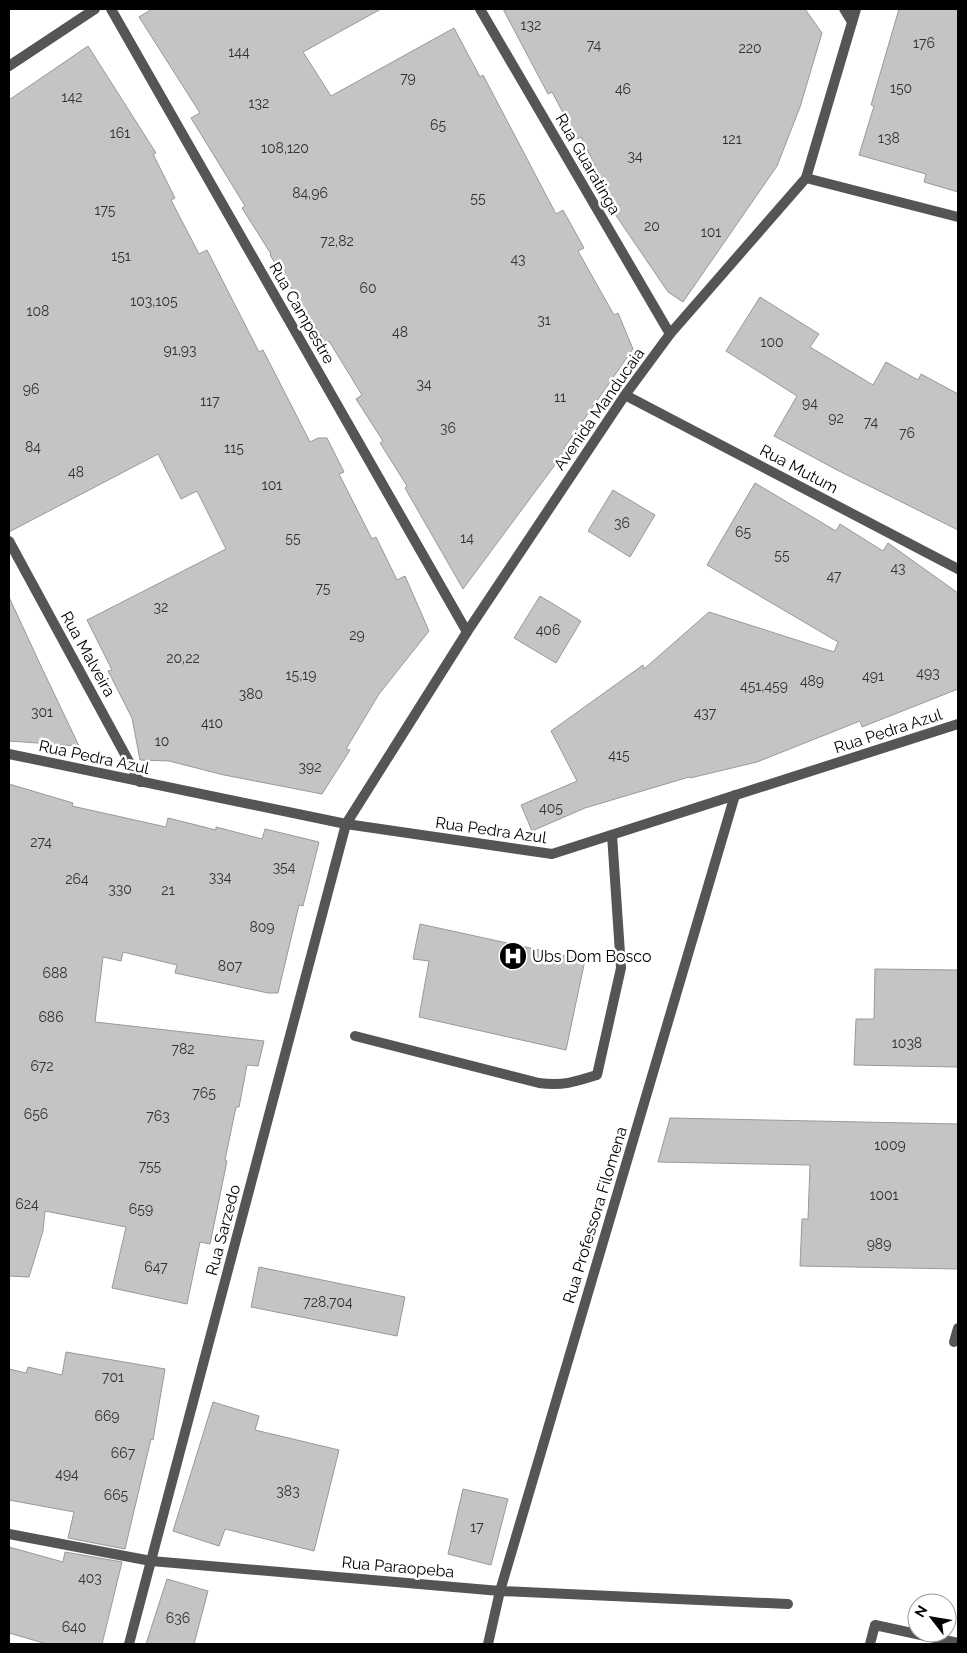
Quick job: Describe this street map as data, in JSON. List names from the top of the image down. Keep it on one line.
{"streets":{"street":["Rua Guaratinga","Rua Campestre","Avenida Manducaia","Rua Mutum","Rua Malveira","Rua Pedra Azul","Rua Professora Filomena","Rua Sarzedo","Rua Paraopeba"]},"crossings":[["Rua Guaratinga","Avenida Manducaia"],["Rua Campestre","Avenida Manducaia"],["Avenida Manducaia","Rua Mutum"],["Avenida Manducaia","Rua Pedra Azul"],["Avenida Manducaia","Rua Sarzedo"],["Rua Malveira","Rua Pedra Azul"],["Rua Pedra Azul","Rua Professora Filomena"],["Rua Pedra Azul","Rua Sarzedo"],["Rua Professora Filomena","Rua Paraopeba"],["Rua Sarzedo","Rua Paraopeba"]],"places":{"hospital":["Ubs Dom Bosco"]},"house_numbers":["132","176","74","220","144","79","150","46","142","132","65","161","138","121","108,120","34","84,96","55","175","20","101","72,82","151","43","60","103,105","108","31","48","100","91,93","34","96","11","117","94","92","74","36","76","84","115","48","101","36","65","55","14","55","43","47","75","32","406","29","20,22","493","15,19","491","489","451,459","380","301","437","410","10","415","392","405","274","354","334","264","330","21","809","807","688","686","1038","782","672","765","656","763","1009","755","1001","624","659","989","647","728,704","701","669","667","494","383","665","17","403","636","640"],"north":"top left"}
